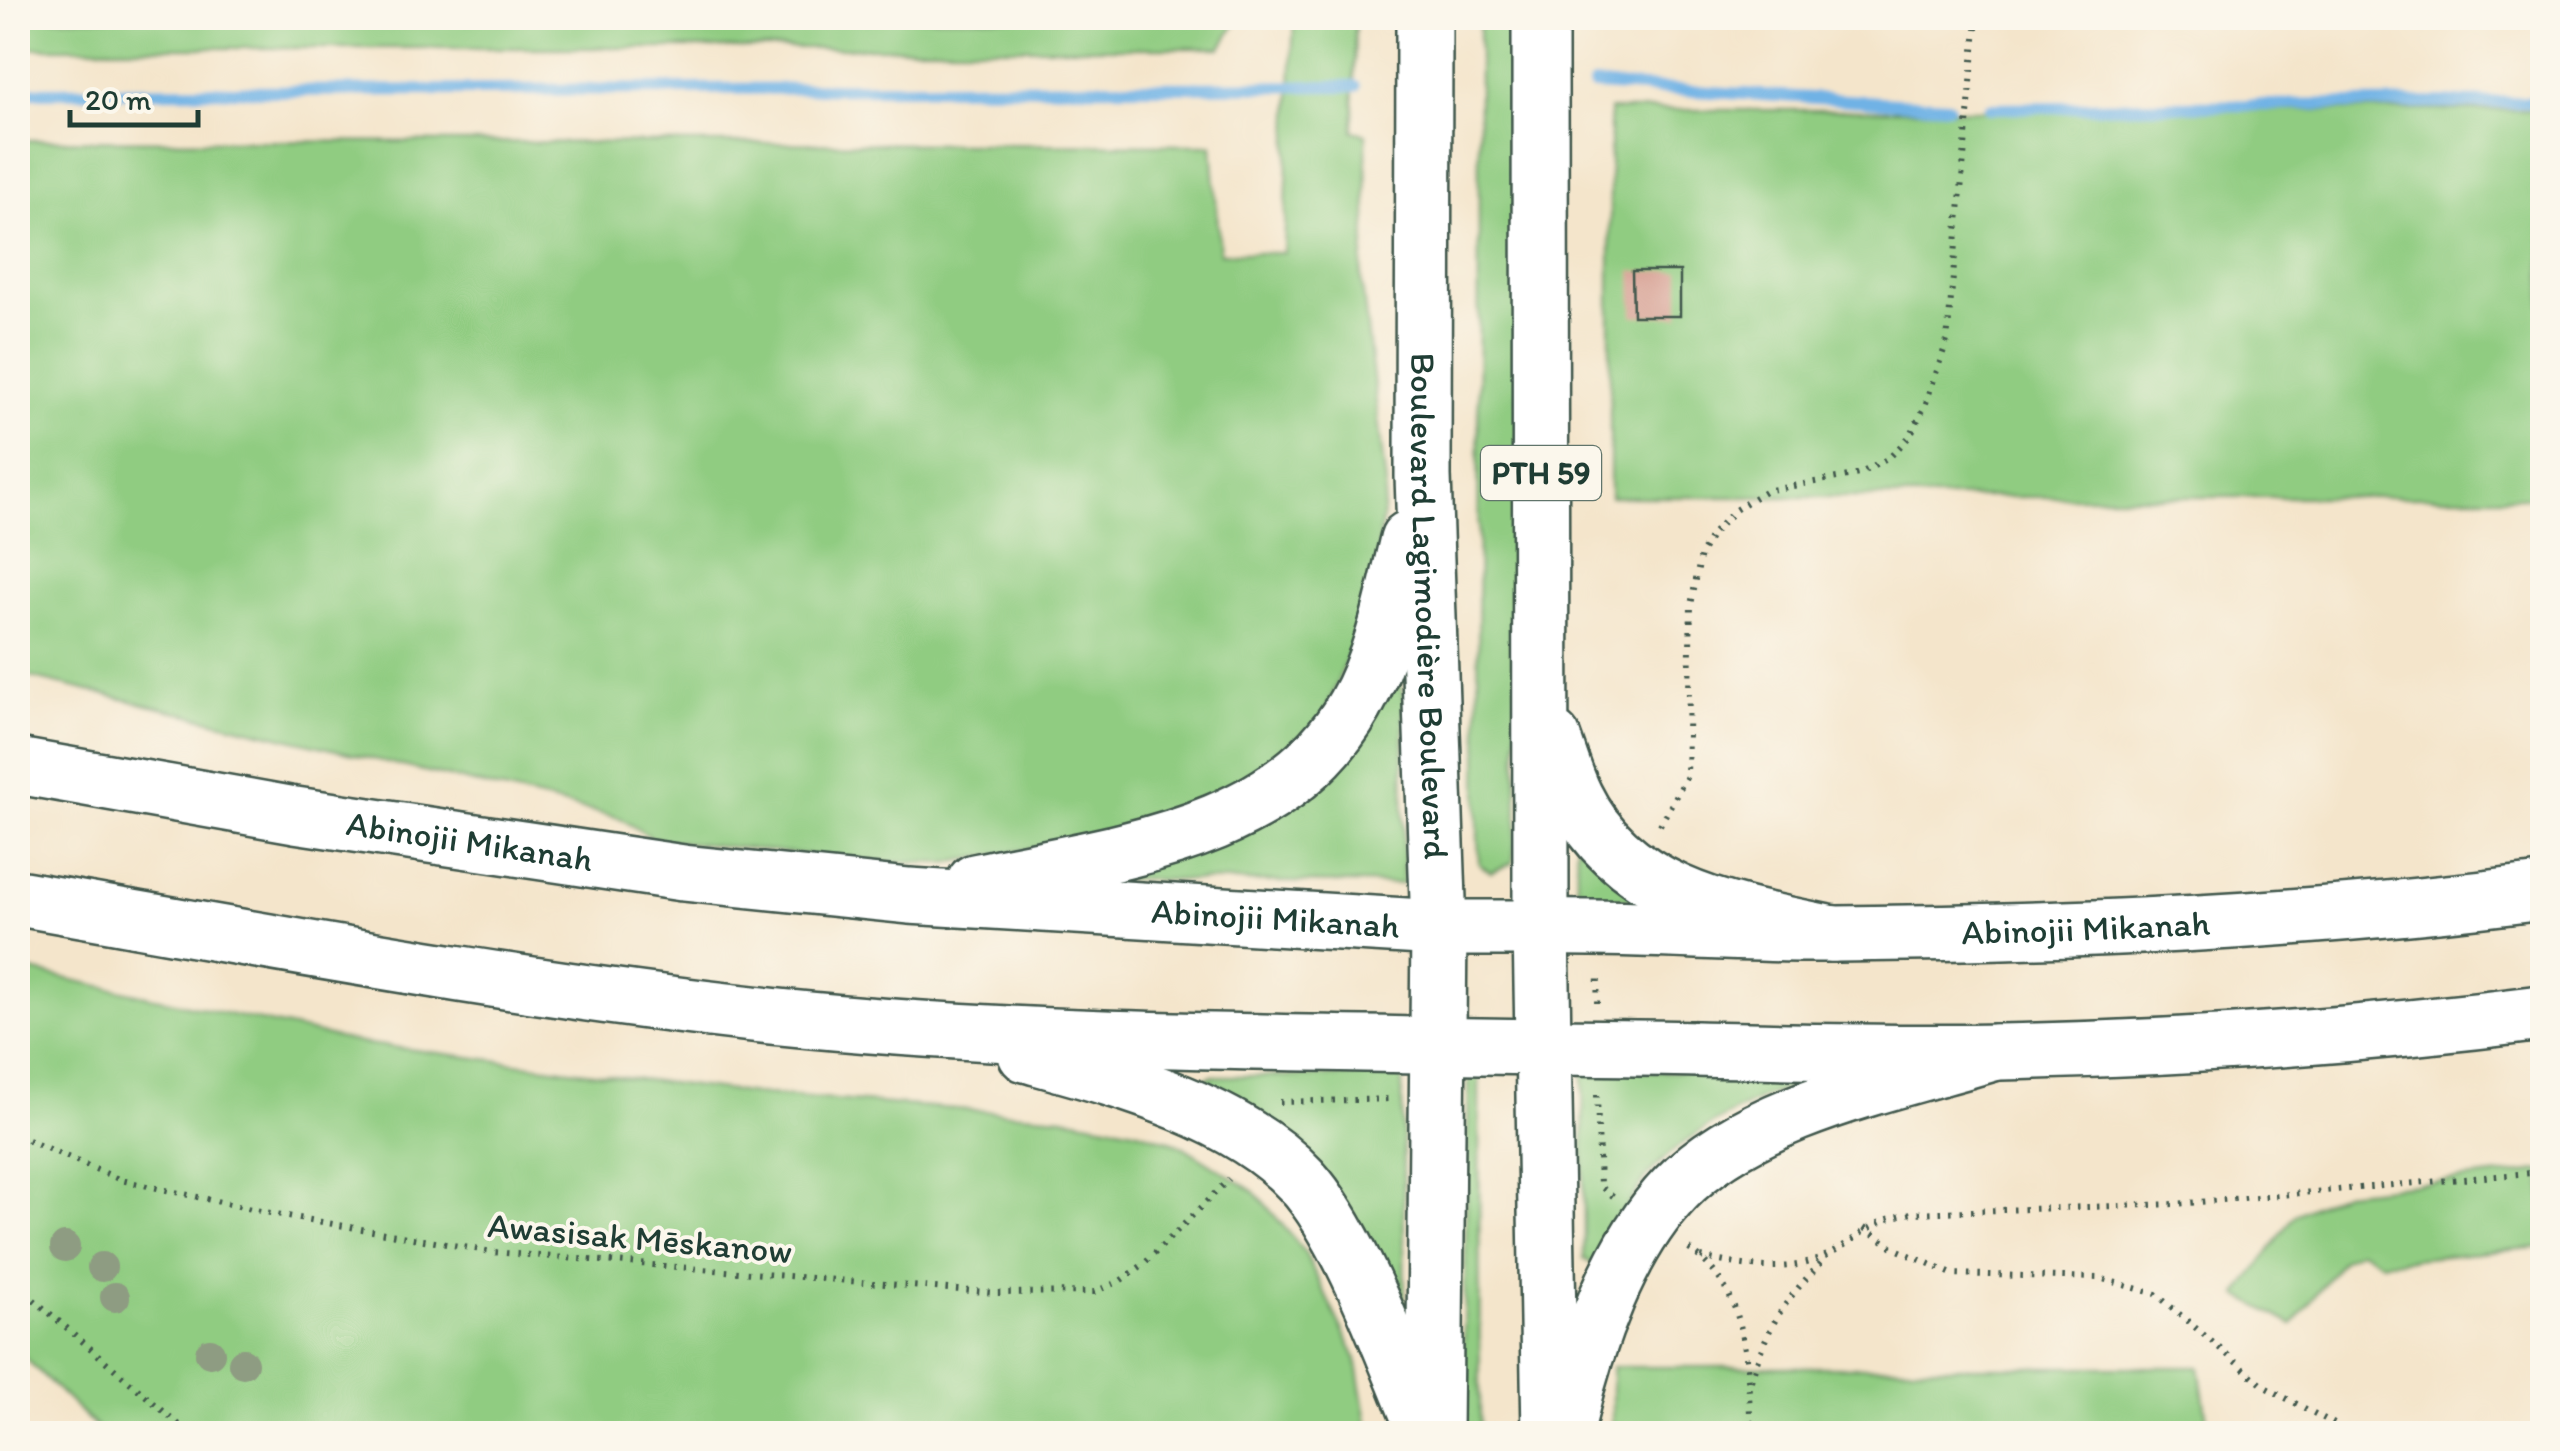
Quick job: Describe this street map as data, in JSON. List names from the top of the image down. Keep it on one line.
{"streets":{"main road":["PTH 59","Boulevard Lagimodière Boulevard","Abinojii Mikanah"],"path":["Awasisak Mēskanow"]},"crossings":[["PTH 59","Abinojii Mikanah"],["Boulevard Lagimodière Boulevard","Abinojii Mikanah"]],"scale_bar":"20 m"}
